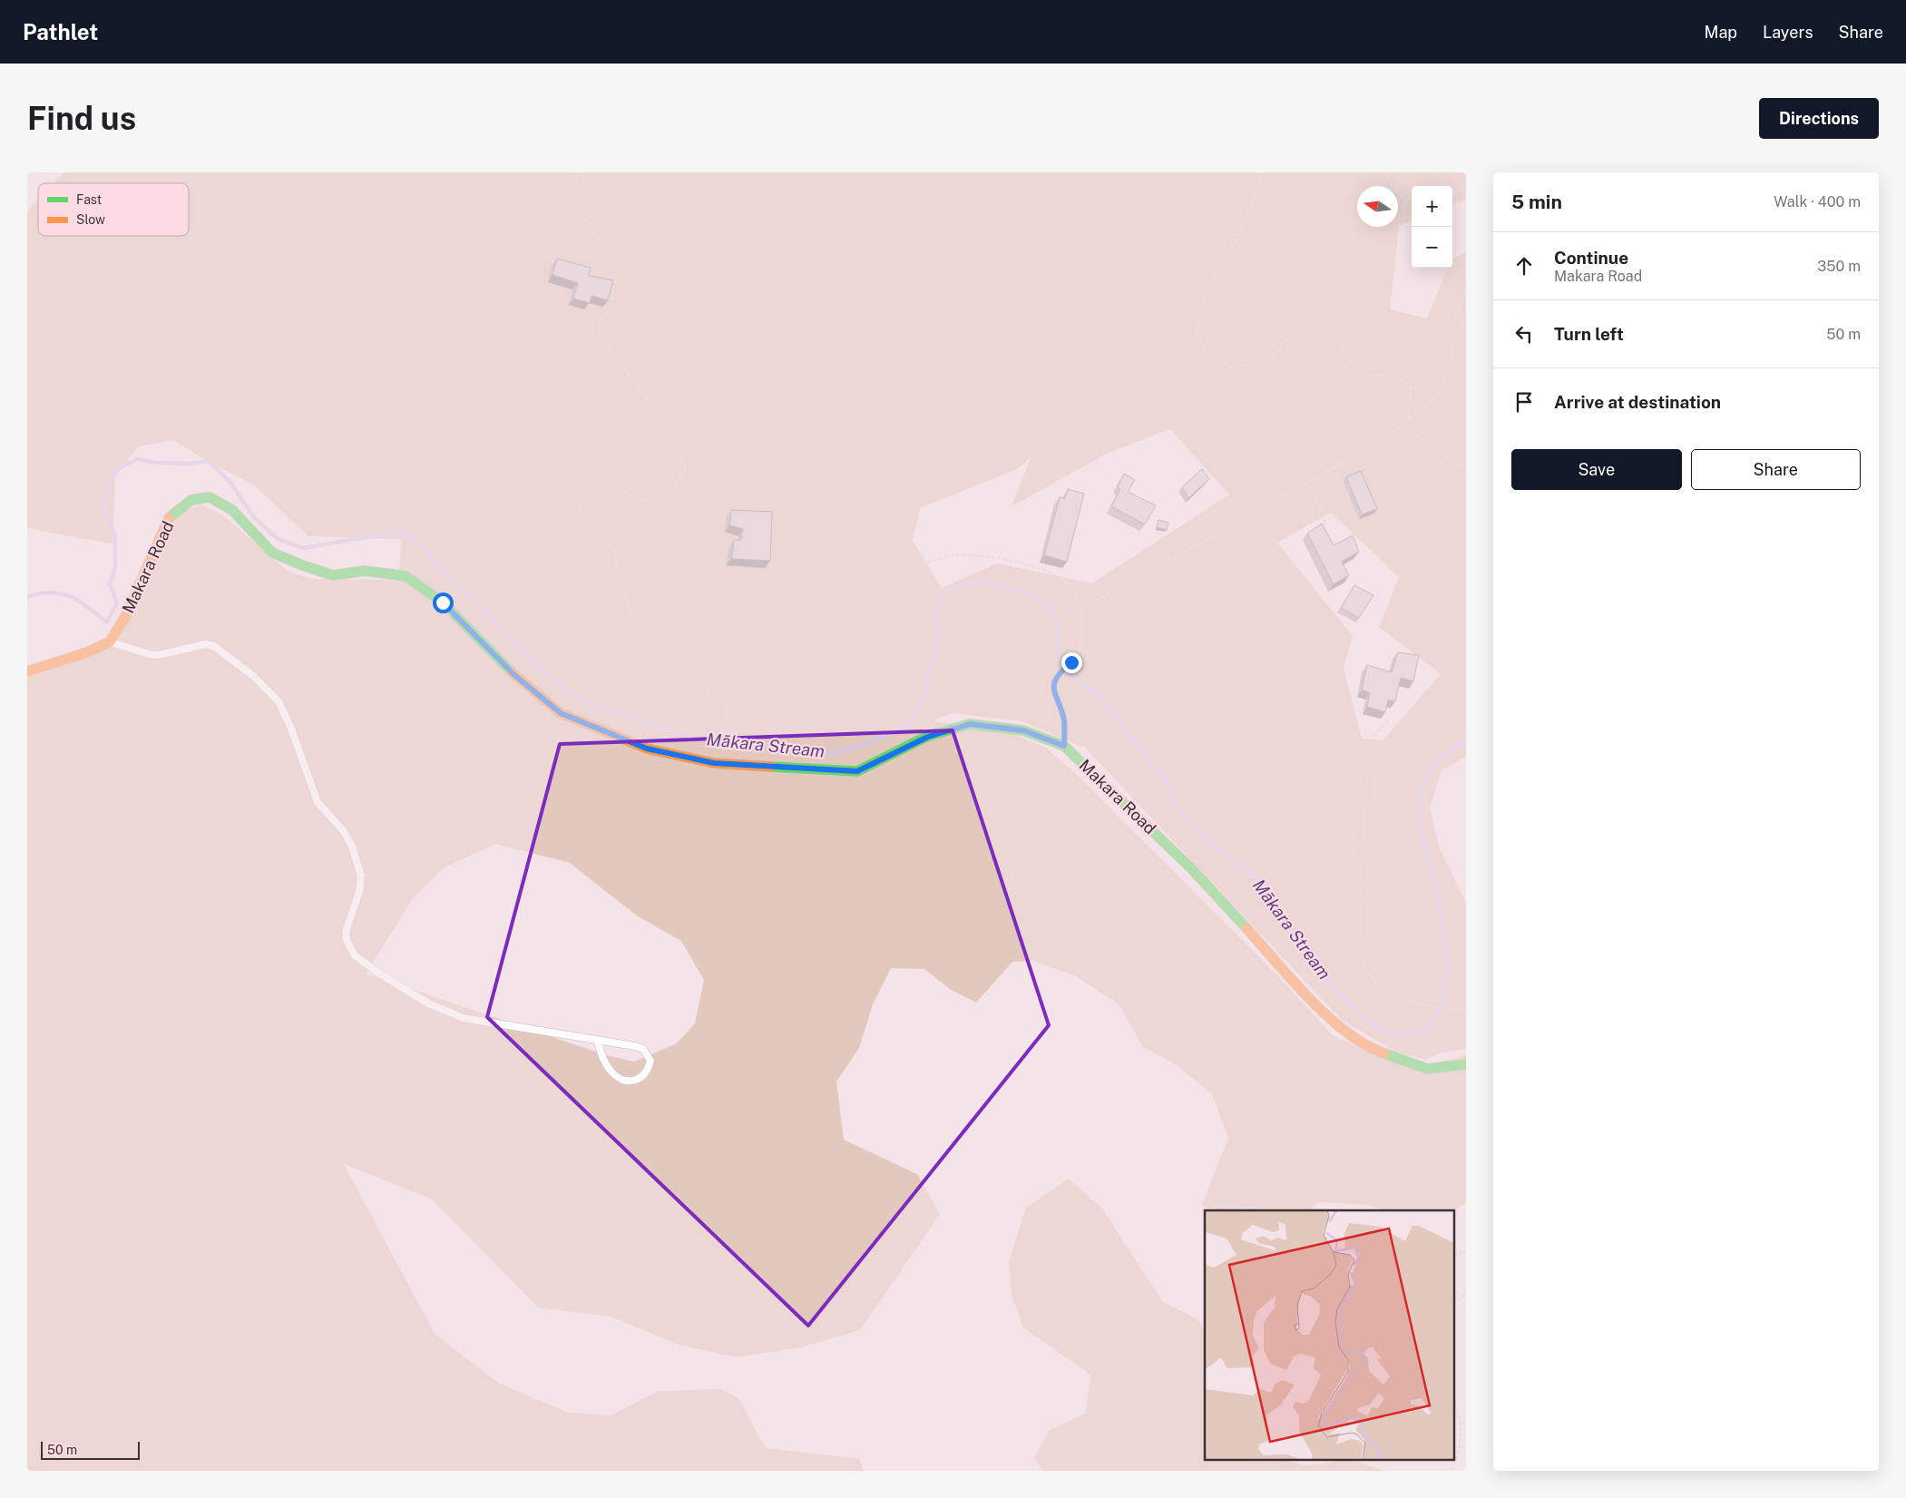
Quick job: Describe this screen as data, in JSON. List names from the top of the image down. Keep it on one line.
{"streets":{"street":["Makara Road"]},"water":["Mākara Stream"],"legend":["Fast","Slow"],"scale_bar":"50 m","north":"left","page":{"header":"Pathlet","nav":["Map","Layers","Share"],"buttons":["Directions",["Save","Share"]],"title":"Find us","heading":["5 min","Walk · 400 m"],"map_buttons":["+","−"],"list":[["Continue","Makara Road","350 m"],["Turn left","50 m"],"Arrive at destination"],"scale":"50 m"}}
